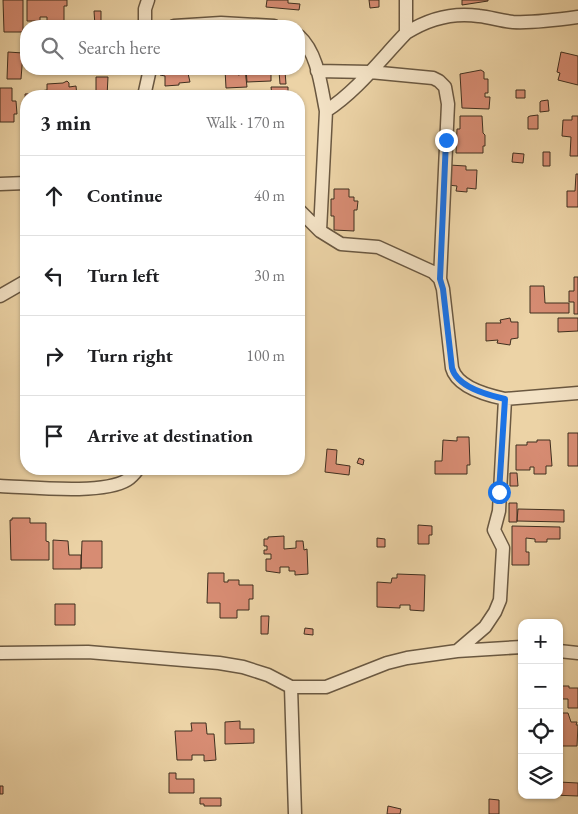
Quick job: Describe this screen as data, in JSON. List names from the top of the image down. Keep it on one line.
{"page":{"search":"Search here","heading":["3 min","Walk · 170 m"],"list":[["Continue","40 m"],["Turn left","30 m"],["Turn right","100 m"],"Arrive at destination"],"map_buttons":["+","−"]}}
